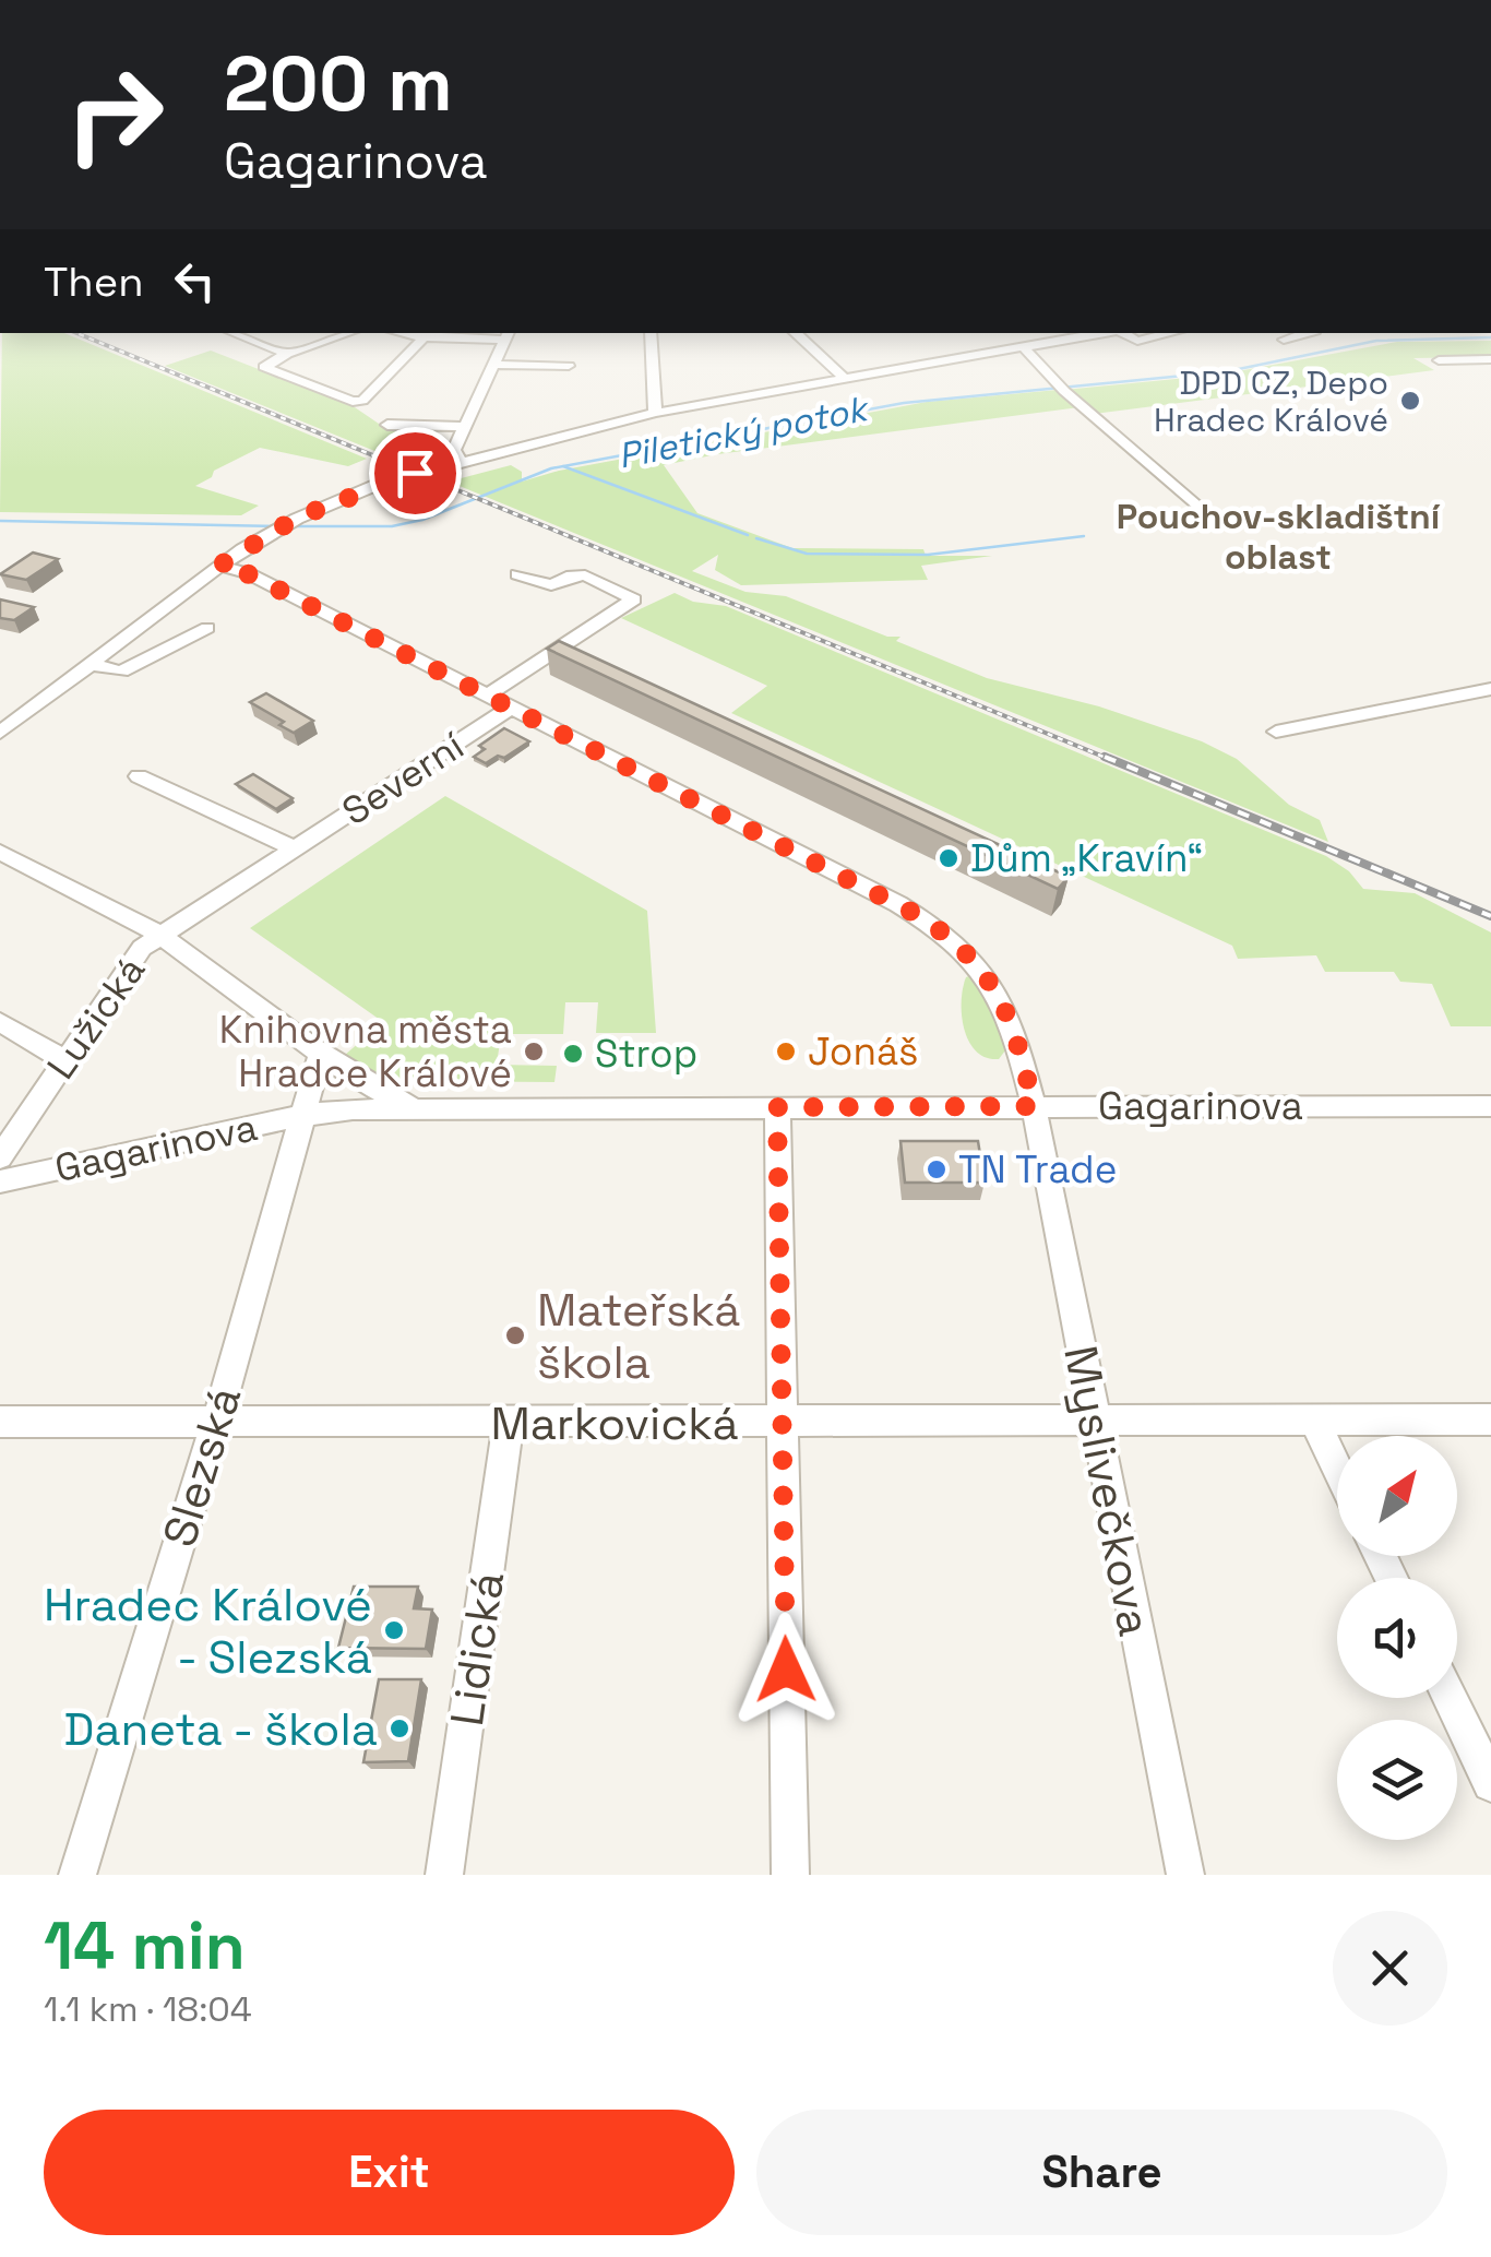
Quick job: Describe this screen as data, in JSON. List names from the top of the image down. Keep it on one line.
{"streets":{"street":["Severní","Lužická","Gagarinova","Markovická","Slezská","Myslivečkova","Lidická"]},"crossings":[["Severní","Lužická"],["Severní","Gagarinova"],["Severní","Myslivečkova"],["Gagarinova","Slezská"],["Gagarinova","Myslivečkova"],["Markovická","Slezská"],["Markovická","Myslivečkova"],["Markovická","Lidická"]],"districts":["Pouchov-skladištní oblast"],"water":["Piletický potok"],"places":["DPD CZ, Depo Hradec Králové","Dům „Kravín“","Knihovna města Hradce Králové","Jonáš","Strop","TN Trade","Mateřská škola","Hradec Králové - Slezská","Daneta - škola"],"north":"top right","page":{"turn":["200 m","Gagarinova"],"then":"Then","heading":["14 min","1.1 km · 18:04"],"buttons":["Exit","Share"]}}
